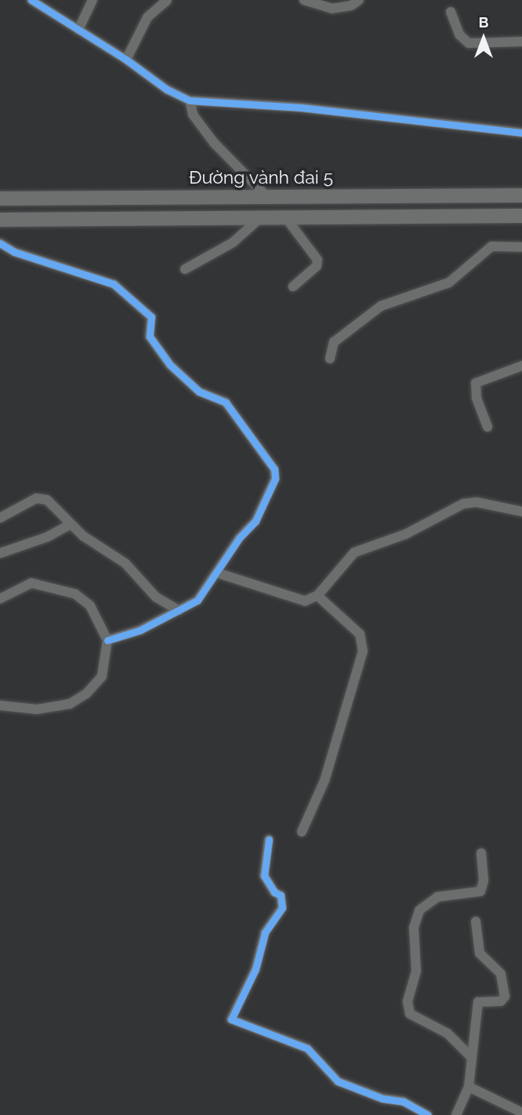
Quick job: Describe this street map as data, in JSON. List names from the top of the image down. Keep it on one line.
{"streets":{"main road":["Đường vành đai 5"]},"north":"top"}
